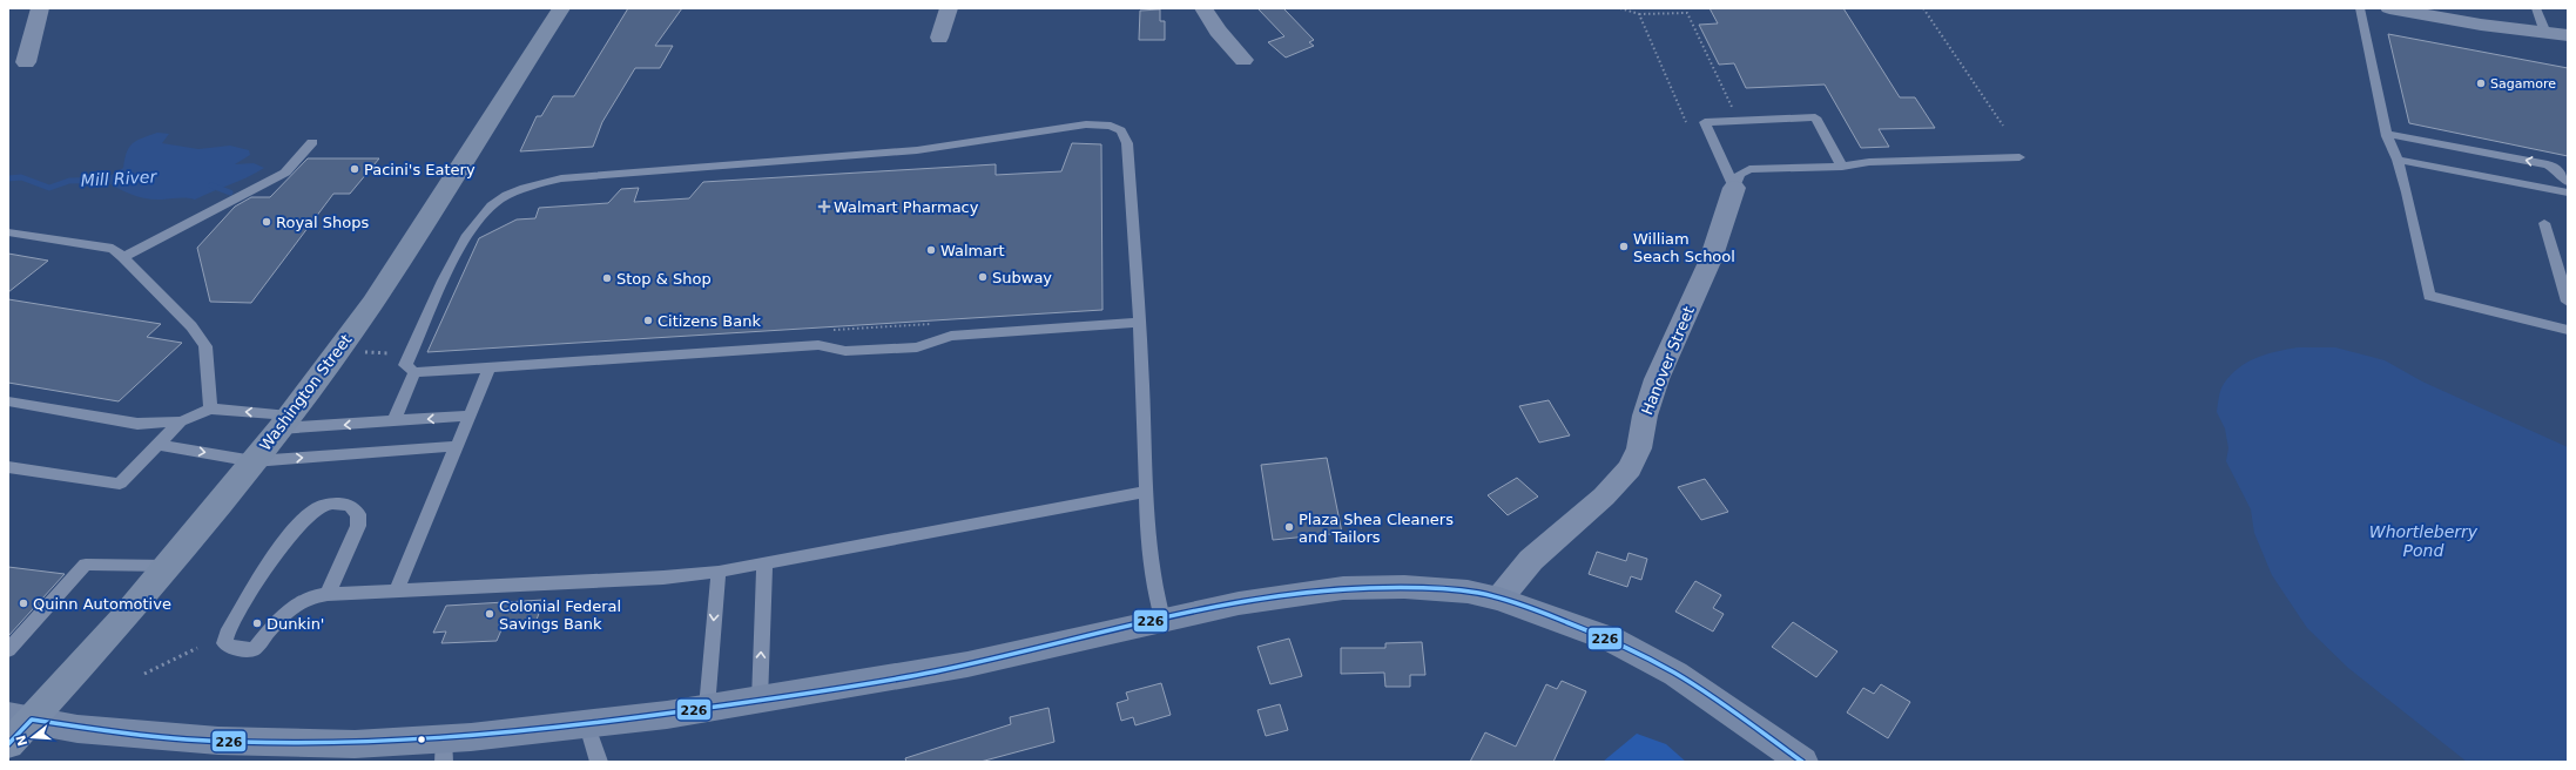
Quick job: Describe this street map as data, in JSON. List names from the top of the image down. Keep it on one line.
{"streets":{"main road":["Washington Street"],"street":["Hanover Street"]},"water":["Mill River","Whortleberry Pond"],"places":{"other":["Sagamore","Pacini's Eatery","Royal Shops","William Seach School","Walmart","Subway","Stop & Shop","Citizens Bank","Plaza Shea Cleaners and Tailors","Quinn Automotive","Colonial Federal Savings Bank","Dunkin'"],"health":["Walmart Pharmacy"]},"lines":["transit line 226"],"north":"left"}
